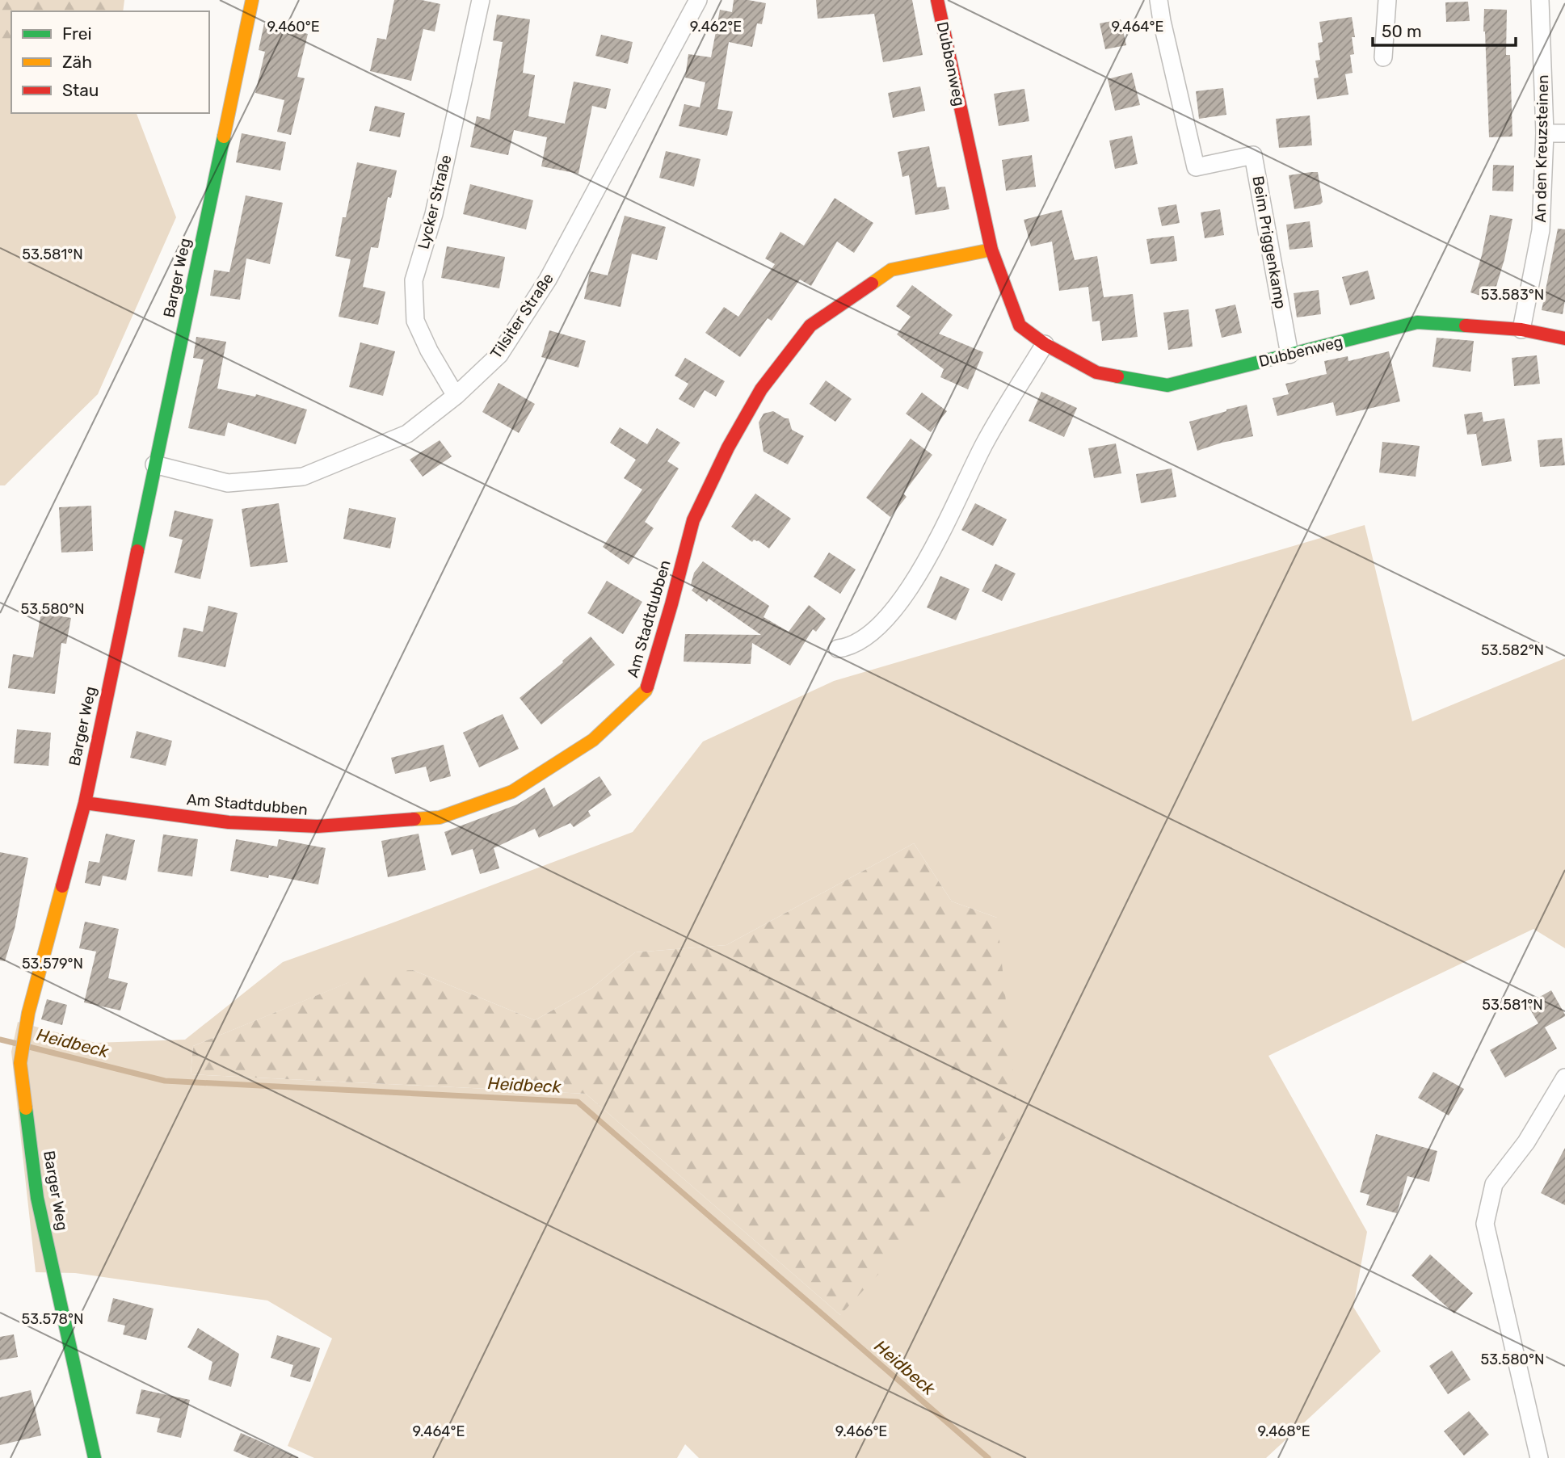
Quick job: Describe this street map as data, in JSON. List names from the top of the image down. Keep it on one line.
{"streets":{"street":["Dubbenweg","An den Kreuzsteinen","Lycker Straße","Beim Priggenkamp","Barger Weg","Tilsiter Straße","Am Stadtdubben"]},"crossings":[["Dubbenweg","An den Kreuzsteinen"],["Dubbenweg","Beim Priggenkamp"],["Dubbenweg","Am Stadtdubben"],["Lycker Straße","Tilsiter Straße"],["Barger Weg","Tilsiter Straße"],["Barger Weg","Am Stadtdubben"]],"water":["Heidbeck"],"legend":["Frei","Zäh","Stau"],"scale_bar":"50 m","coordinates":["9.460°E","9.462°E","9.464°E","53.581°N","53.583°N","53.580°N","53.582°N","53.579°N","53.578°N","9.466°E","9.468°E"]}
